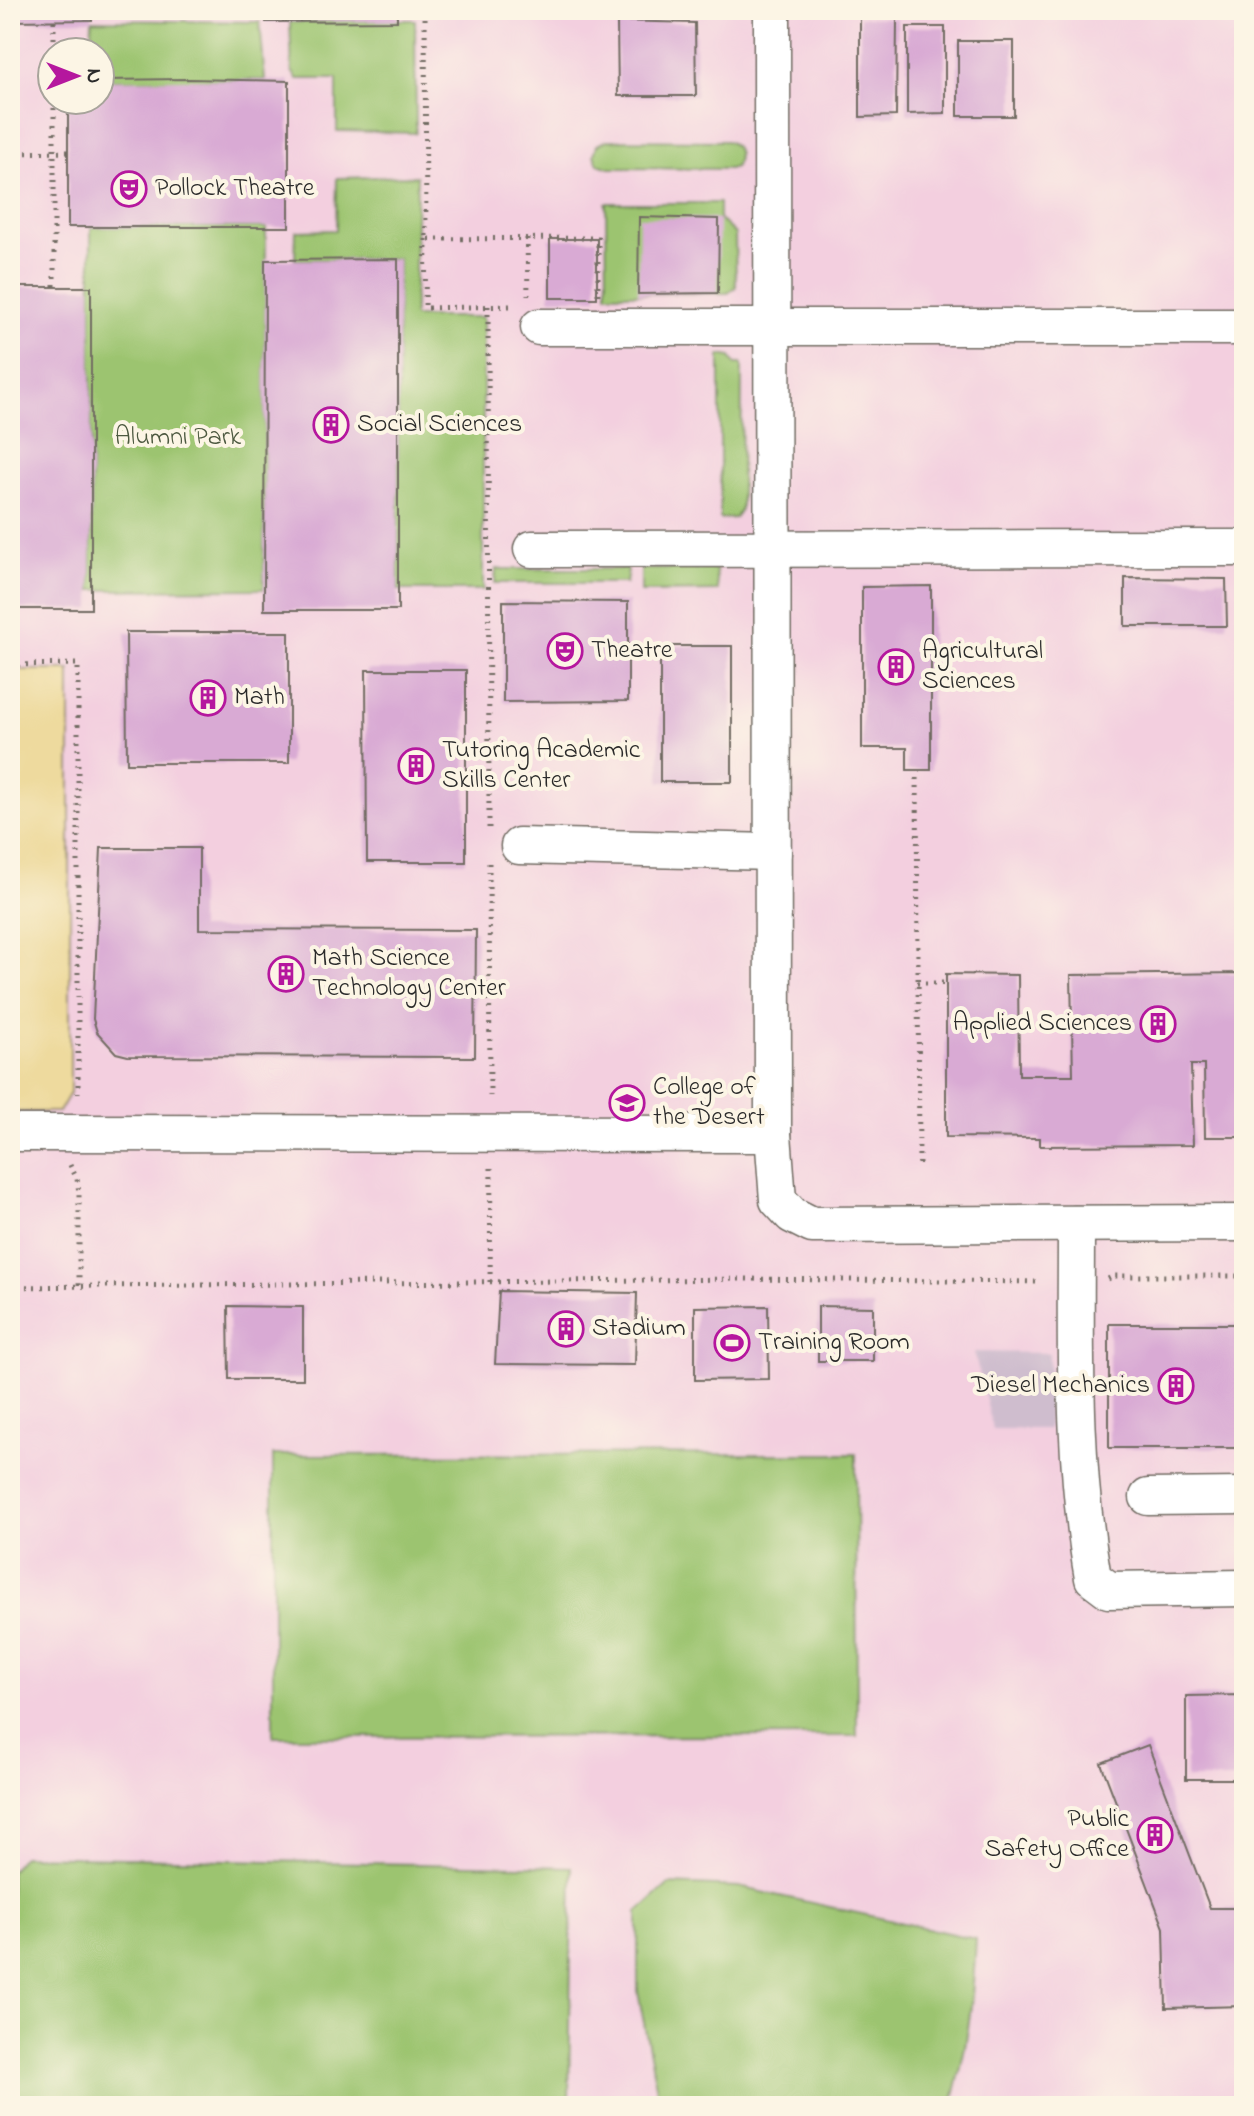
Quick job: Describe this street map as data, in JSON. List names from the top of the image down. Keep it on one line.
{"parks":["Alumni Park"],"places":{"theatre":["Pollock Theatre","Theatre"],"building":["Social Sciences","Agricultural Sciences","Math","Tutoring Academic Skills Center","Math Science Technology Center","Applied Sciences","Stadium","Diesel Mechanics","Public Safety Office"],"school or university":["College of the Desert"],"sports":["Training Room"]},"north":"right"}
